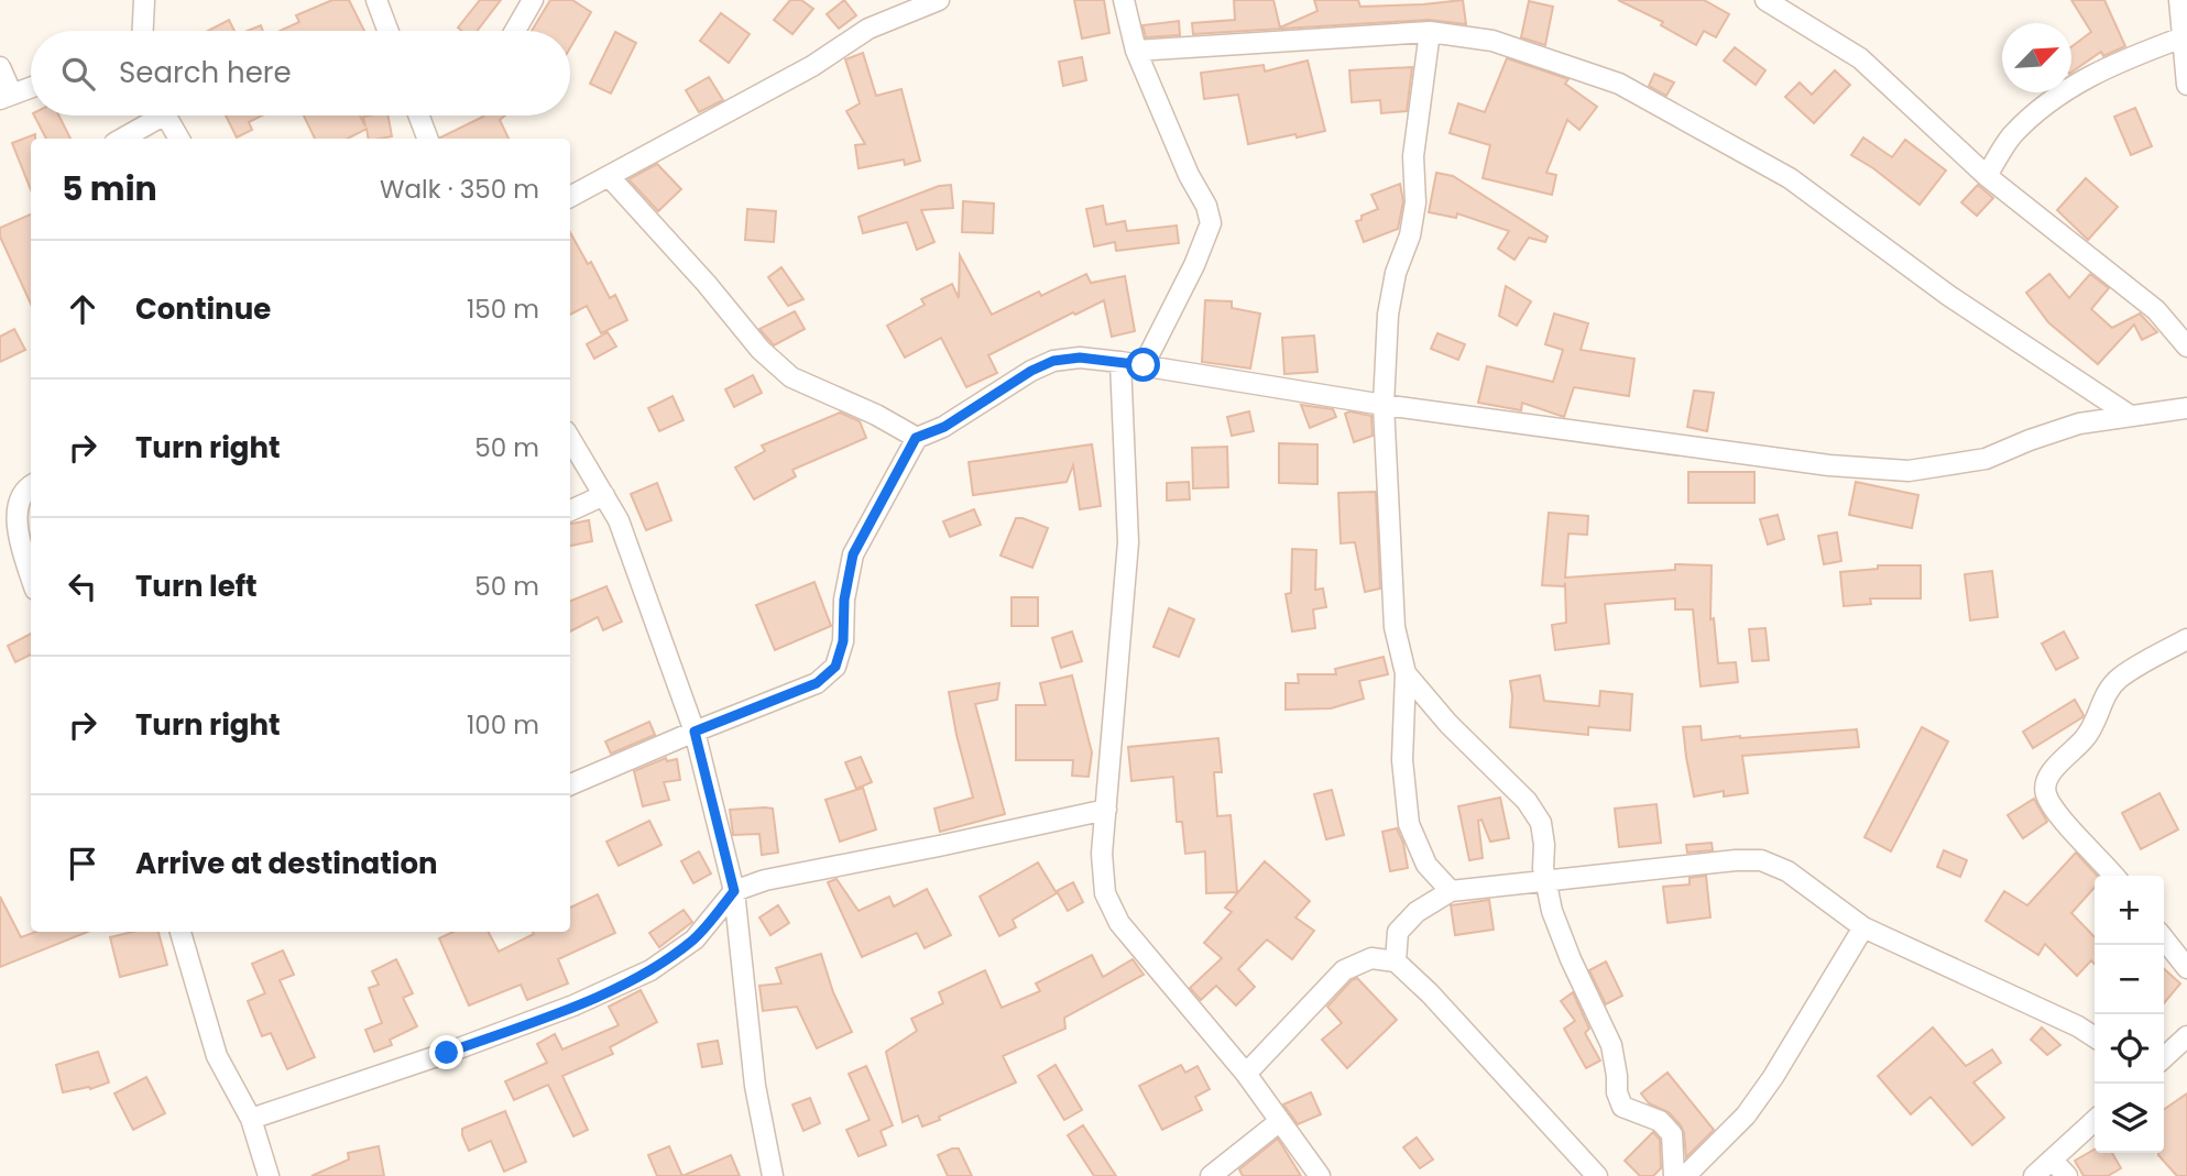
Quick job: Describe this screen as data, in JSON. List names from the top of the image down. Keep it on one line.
{"north":"top right","page":{"search":"Search here","heading":["5 min","Walk · 350 m"],"list":[["Continue","150 m"],["Turn right","50 m"],["Turn left","50 m"],["Turn right","100 m"],"Arrive at destination"],"map_buttons":["+","−"]}}
